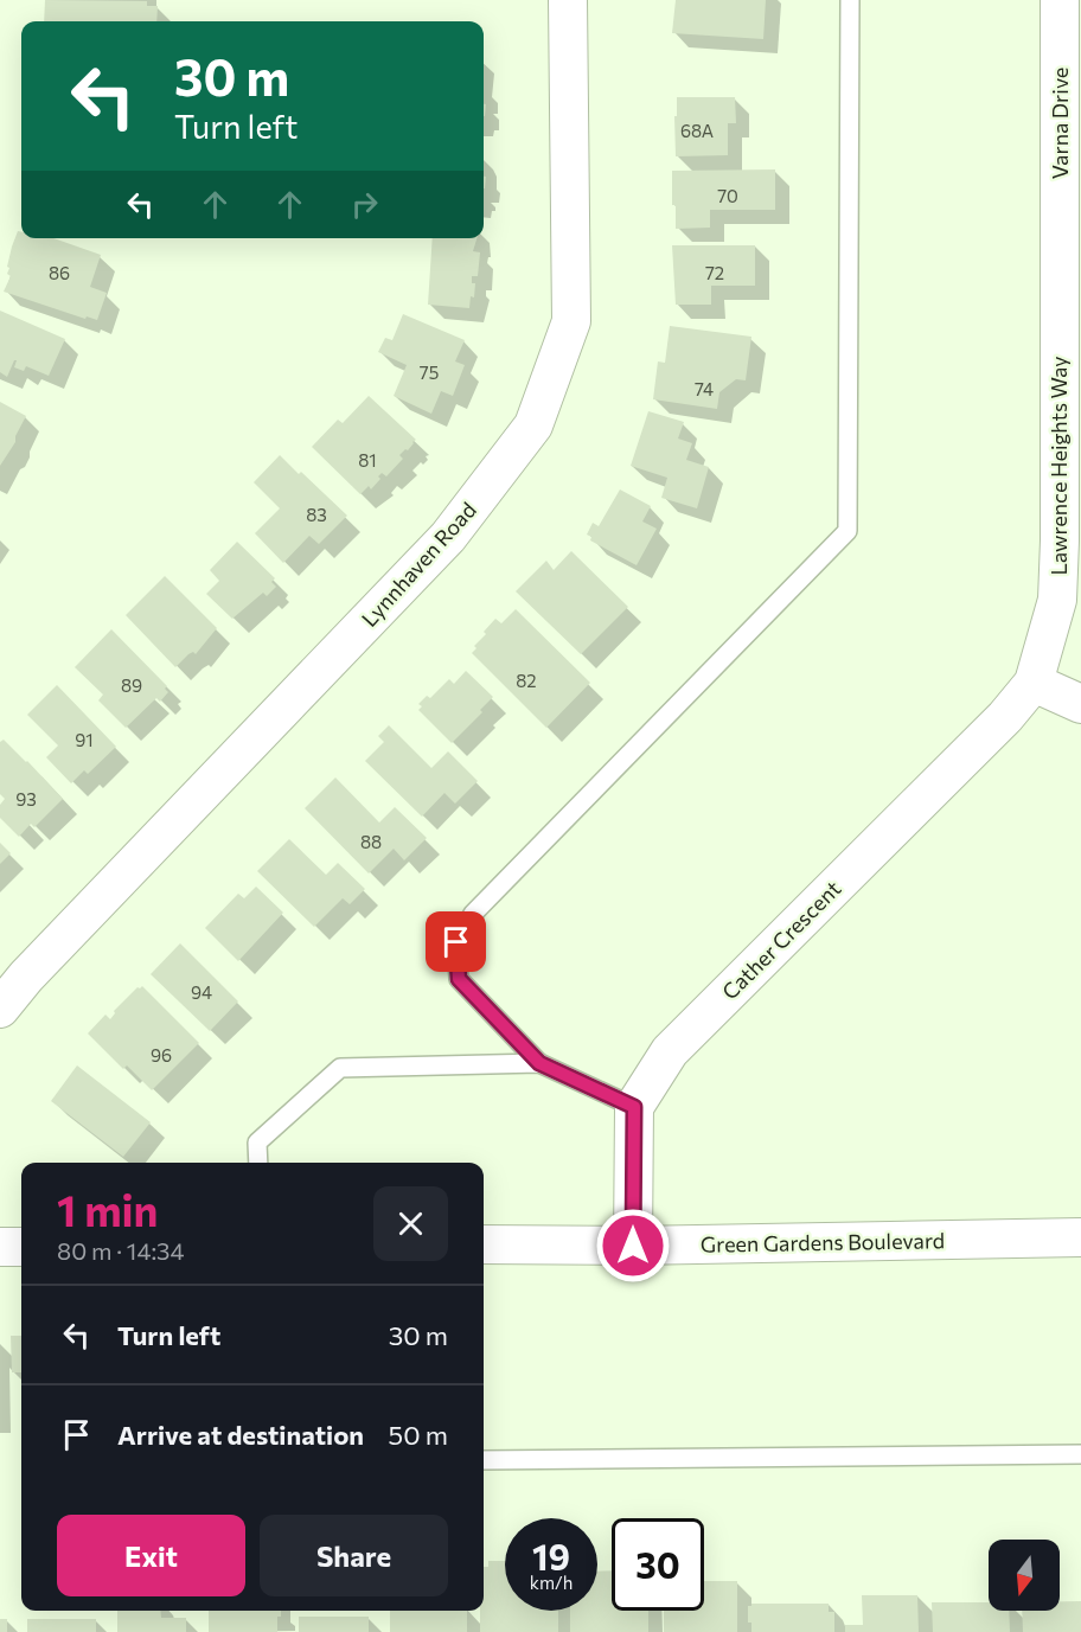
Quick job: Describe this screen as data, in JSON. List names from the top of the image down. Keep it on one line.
{"streets":{"street":["Varna Drive","Lawrence Heights Way","Lynnhaven Road","Cather Crescent","Green Gardens Boulevard"]},"crossings":[["Varna Drive","Lawrence Heights Way"],["Lawrence Heights Way","Cather Crescent"]],"house_numbers":["68A","70","86","72","75","74","81","83","82","89","91","93","88","94","96"],"north":"bottom","page":{"turn":["30 m","Turn left"],"heading":["1 min","80 m · 14:34"],"list":[{"name":"Turn left","value":"30 m"},{"name":"Arrive at destination","value":"50 m"}],"buttons":["Exit","Share"],"speed":"19 km/h","limit":"30"}}
